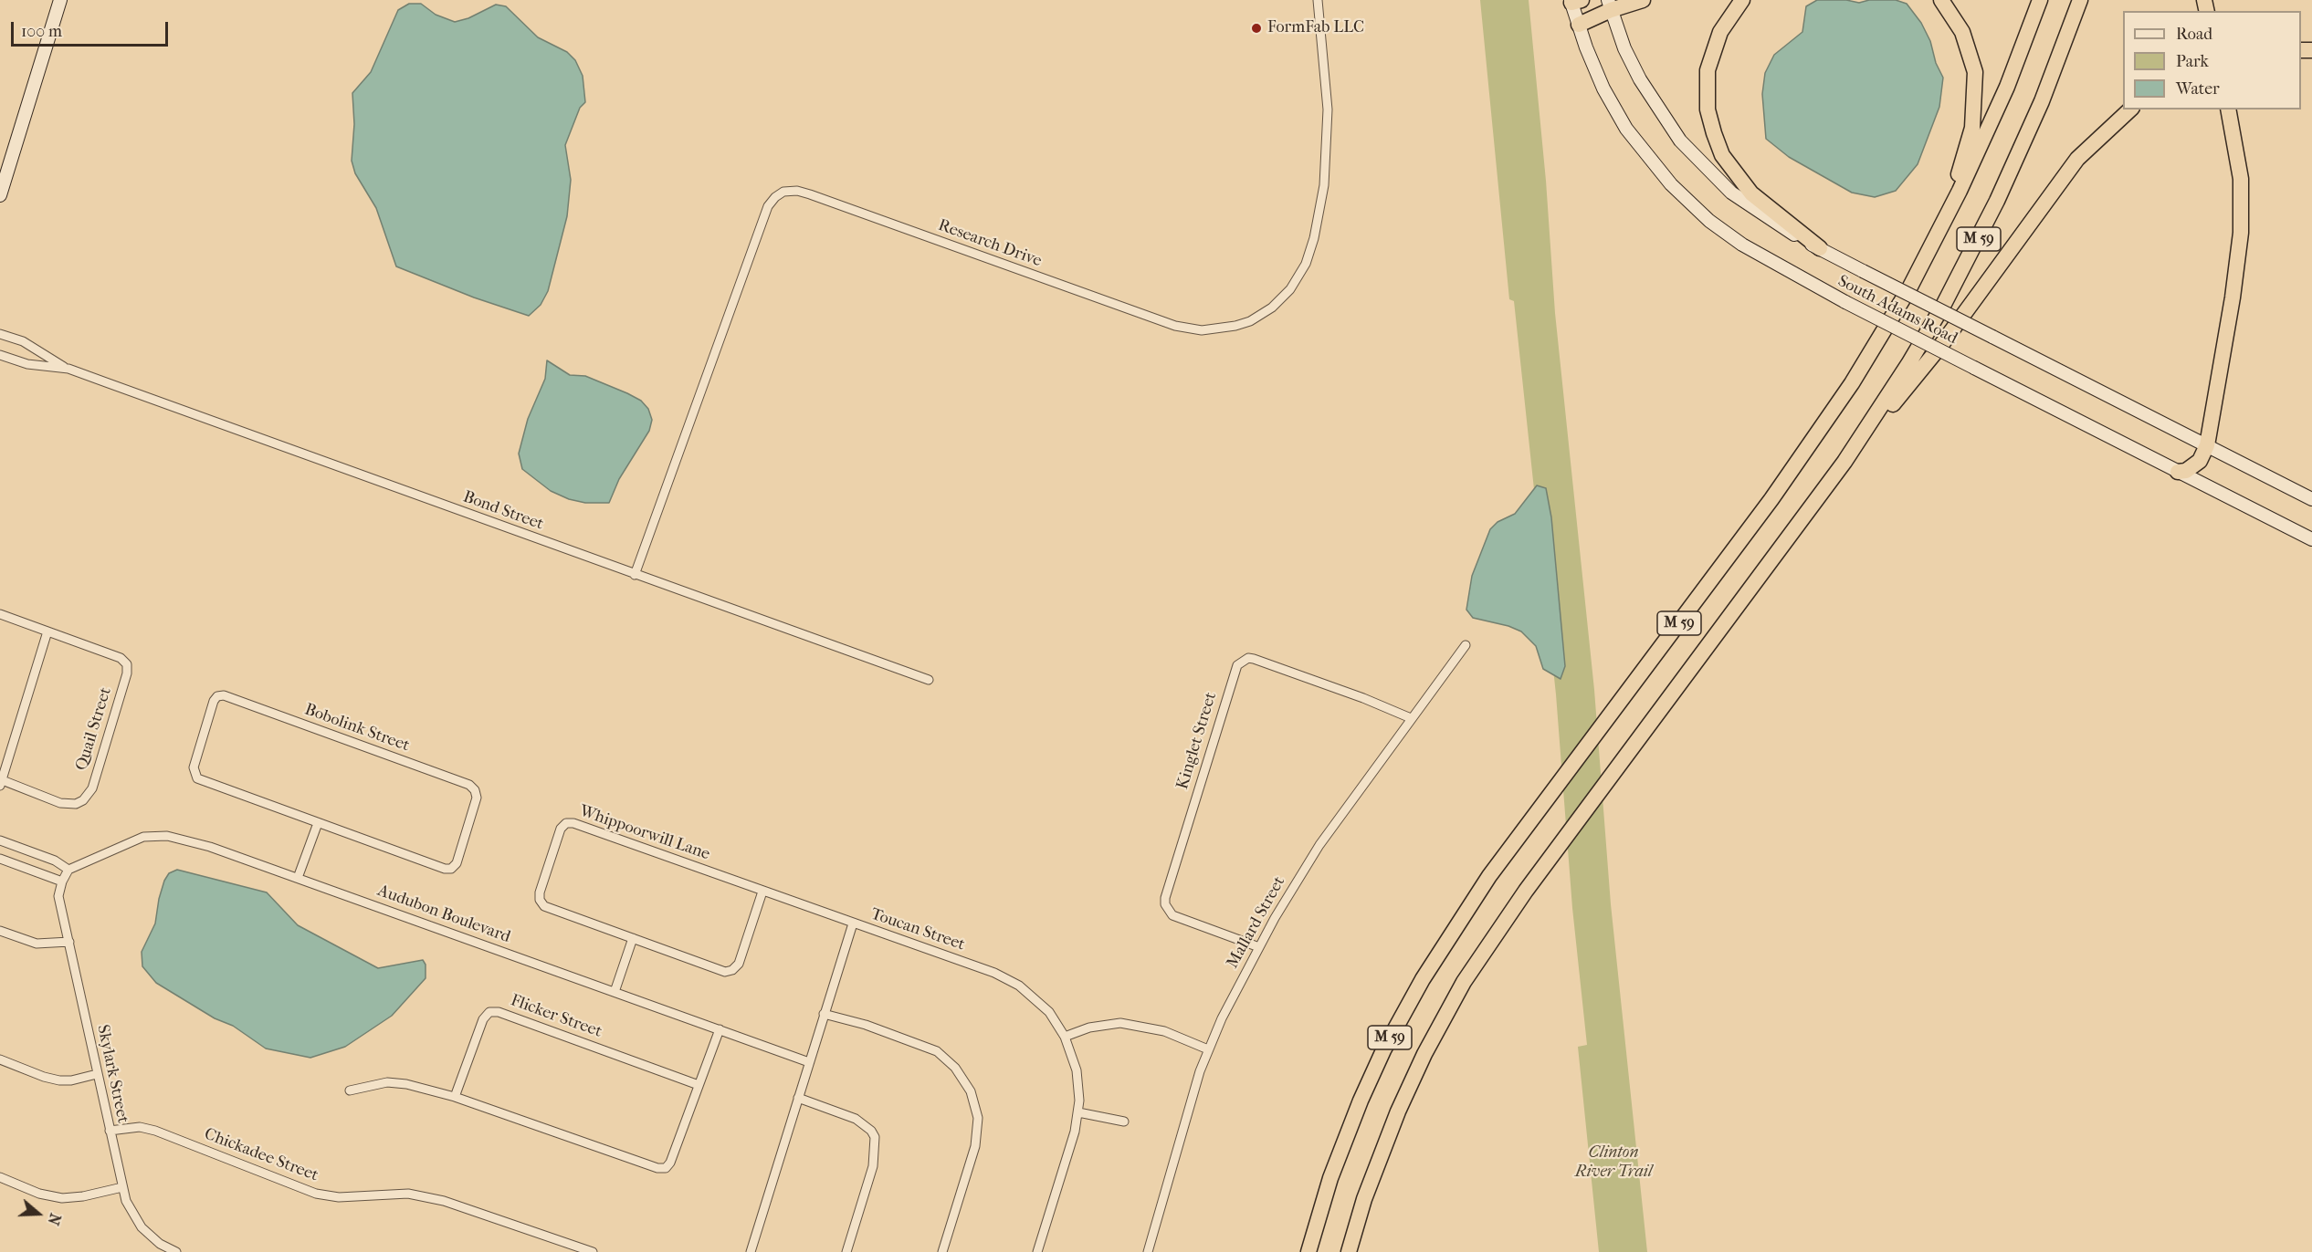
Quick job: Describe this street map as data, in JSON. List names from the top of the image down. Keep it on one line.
{"streets":{"highway":["M 59"],"main road":["South Adams Road"],"street":["Research Drive","Bond Street","Bobolink Street","Quail Street","Kinglet Street","Whippoorwill Lane","Audubon Boulevard","Mallard Street","Toucan Street","Flicker Street","Skylark Street","Chickadee Street"]},"crossings":[["Research Drive","Bond Street"],["Kinglet Street","Mallard Street"],["Whippoorwill Lane","Toucan Street"],["Audubon Boulevard","Toucan Street"],["Skylark Street","Chickadee Street"]],"parks":["Clinton River Trail"],"places":["FormFab LLC"],"legend":["Road","Park","Water"],"scale_bar":"100 m","north":"right"}
